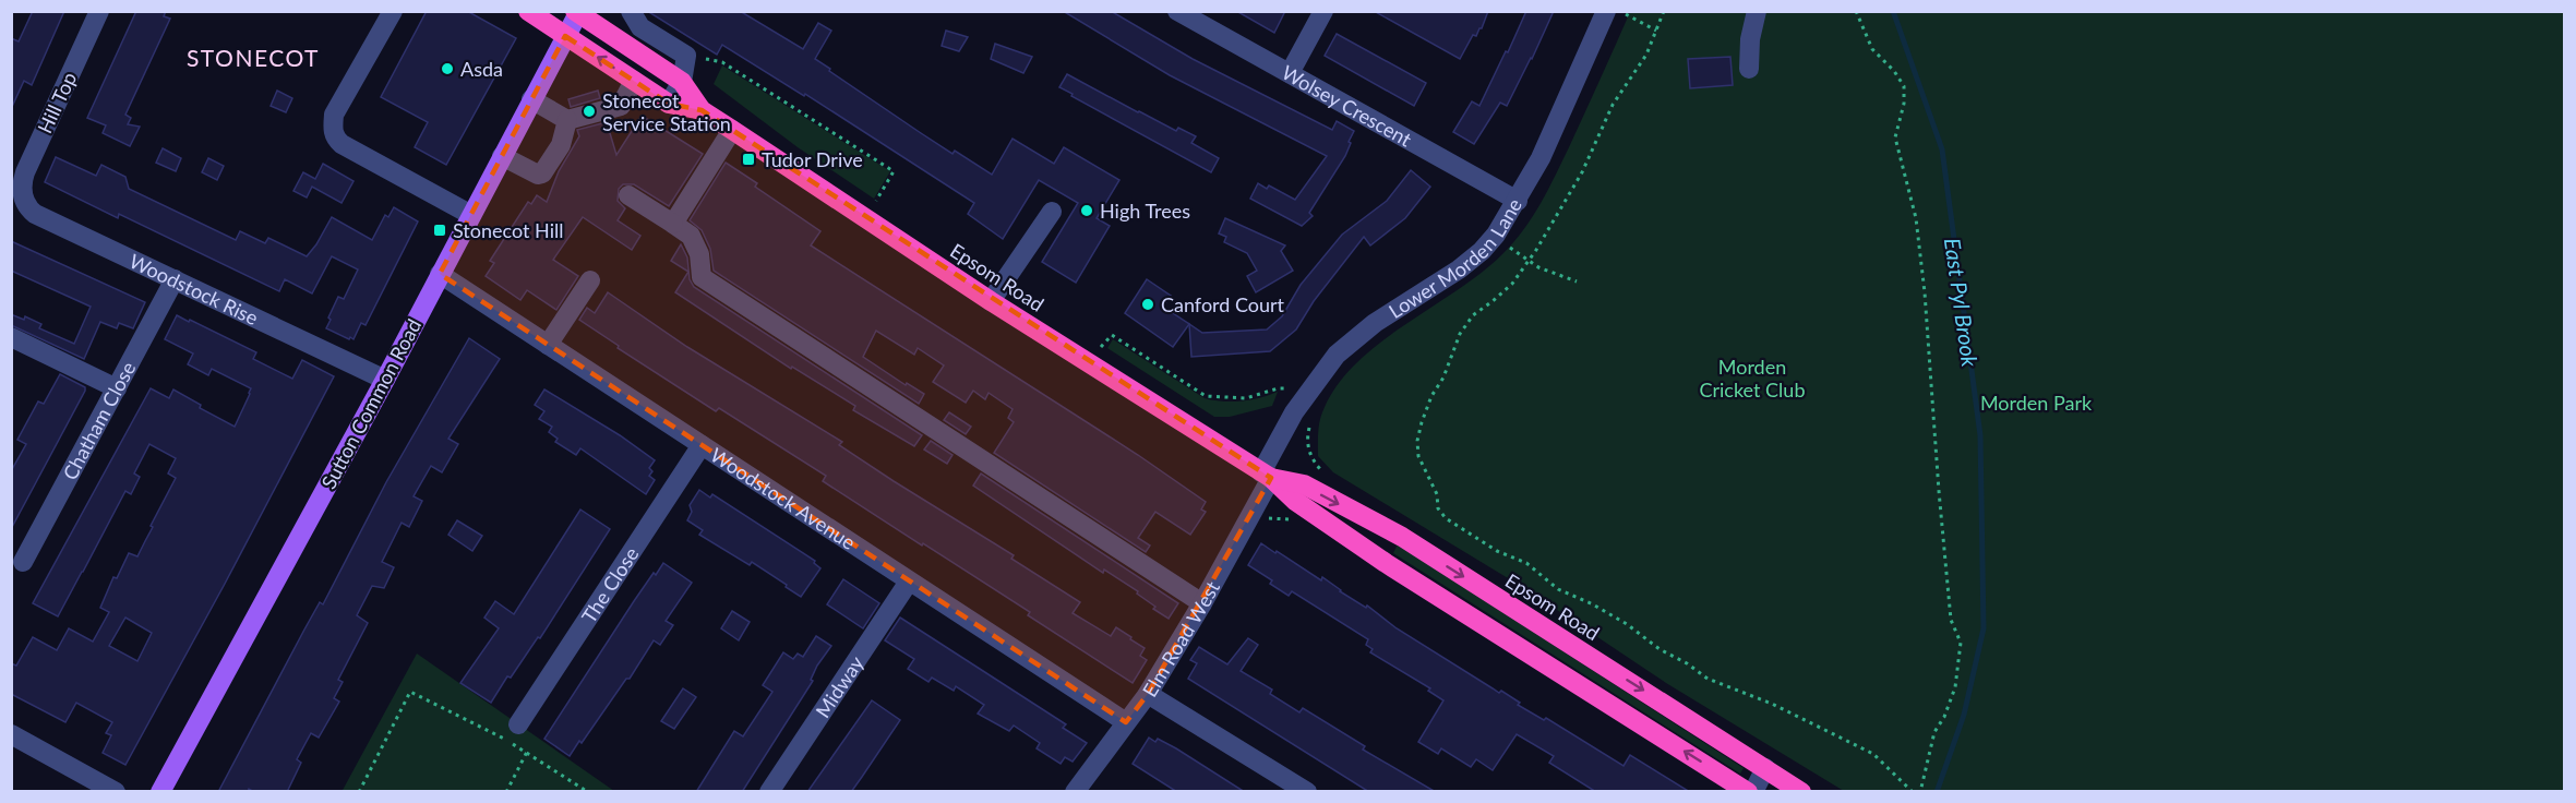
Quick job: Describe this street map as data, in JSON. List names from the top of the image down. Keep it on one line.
{"streets":{"highway":["Epsom Road"],"main road":["Sutton Common Road"],"street":["Hill Top","Wolsey Crescent","Lower Morden Lane","Woodstock Rise","Chatham Close","Woodstock Avenue","The Close","Elm Road West","Midway"]},"crossings":[["Hill Top","Woodstock Rise"],["Wolsey Crescent","Lower Morden Lane"],["Lower Morden Lane","Epsom Road"],["Lower Morden Lane","Elm Road West"],["Epsom Road","Sutton Common Road"],["Epsom Road","Elm Road West"],["Woodstock Rise","Sutton Common Road"],["Woodstock Rise","Chatham Close"],["Sutton Common Road","Woodstock Avenue"],["Woodstock Avenue","The Close"],["Woodstock Avenue","Elm Road West"],["Woodstock Avenue","Midway"]],"districts":["STONECOT"],"water":["East Pyl Brook"],"parks":["Morden Cricket Club","Morden Park"],"places":{"other":["Asda","Stonecot Service Station","High Trees","Canford Court"],"transit":["Tudor Drive","Stonecot Hill"]}}
